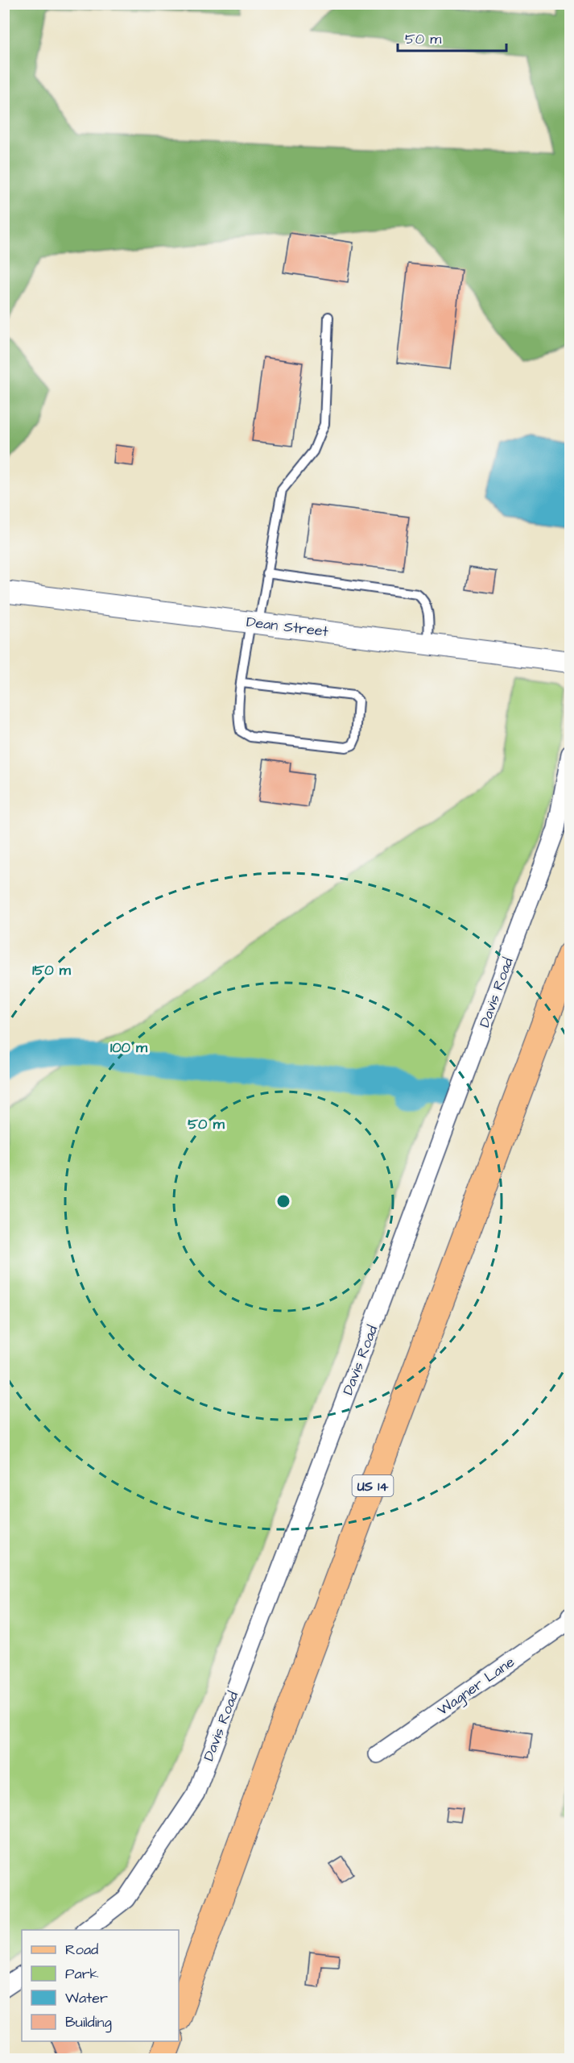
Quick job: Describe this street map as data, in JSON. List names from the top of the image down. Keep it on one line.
{"streets":{"main road":["US 14"],"street":["Dean Street","Davis Road","Wagner Lane"]},"legend":["Road","Park","Water","Building"],"scale_bar":"50 m","rings":["150 m","100 m","50 m"]}
